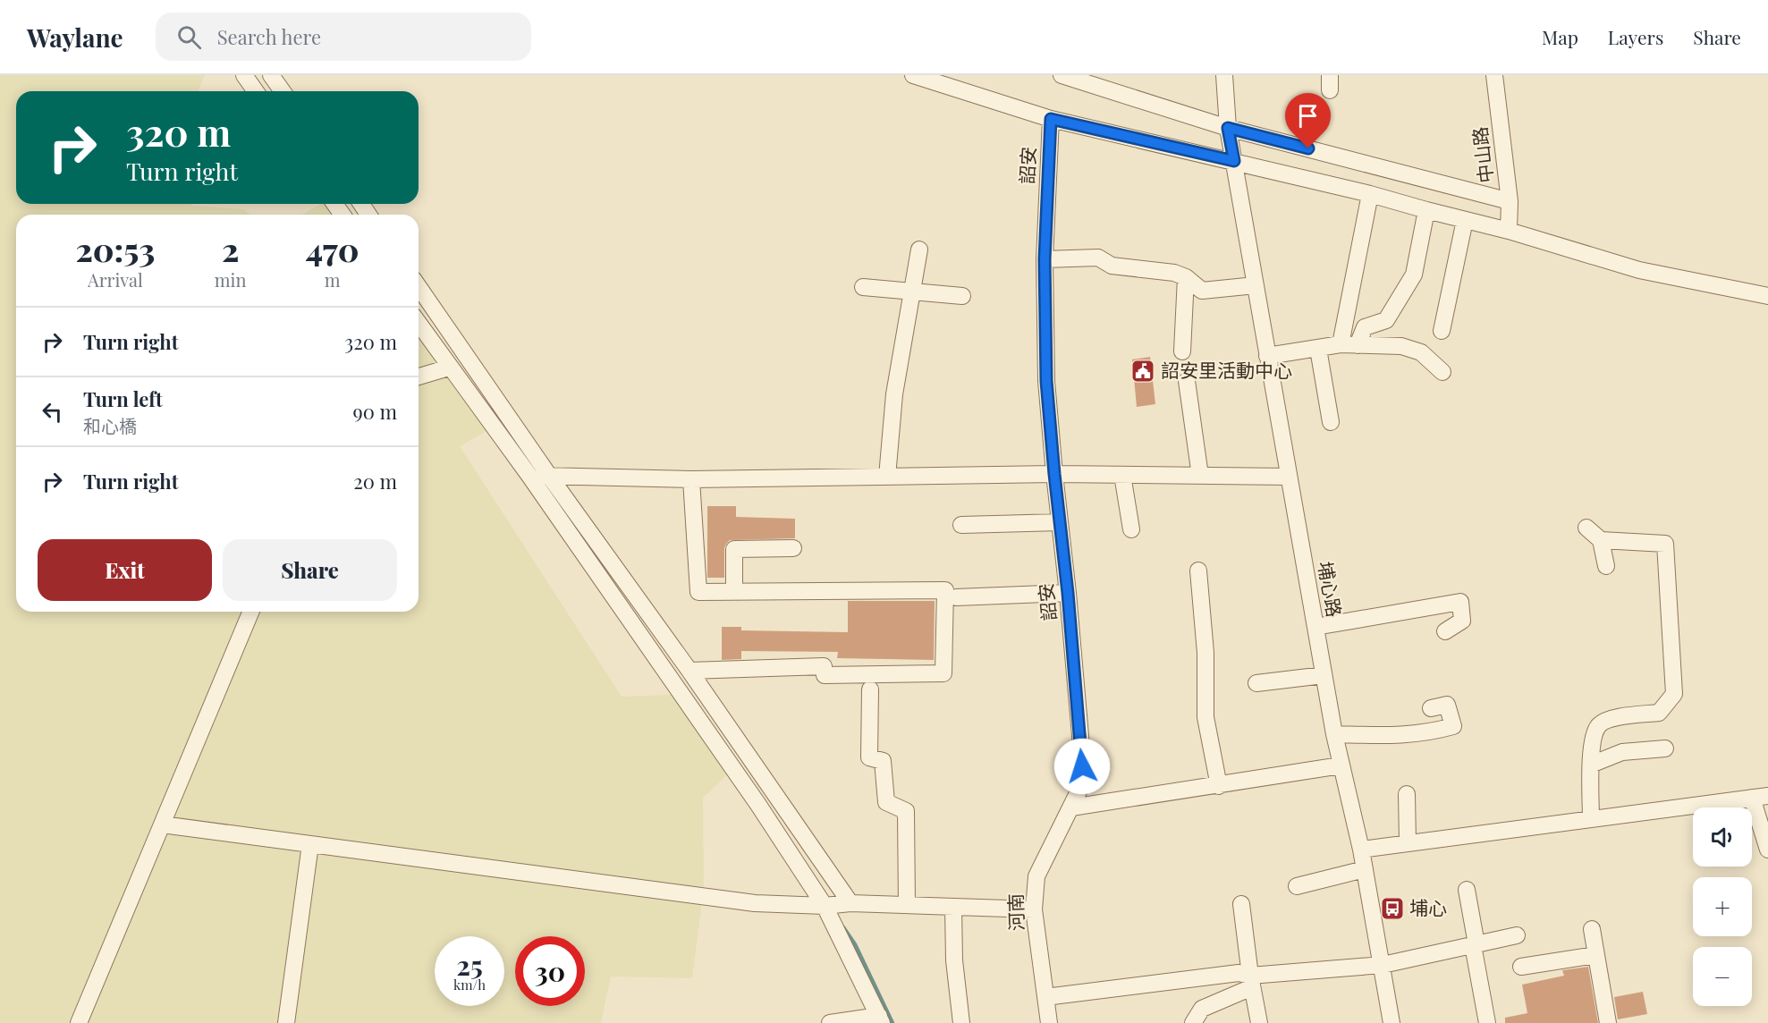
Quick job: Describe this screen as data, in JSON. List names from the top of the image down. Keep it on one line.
{"streets":{"street":["中山路","詔安","埔心路","河南"]},"crossings":[["詔安","河南"]],"places":{"public building":["詔安里活動中心"],"bus stop":["埔心"]},"page":{"header":"Waylane","search":"Search here","nav":["Map","Layers","Share"],"turn":["320 m","Turn right"],"eta":["20:53","Arrival","2","min","470","m"],"list":[{"name":"Turn right","value":"320 m"},{"name":"Turn left","note":"和心橋","value":"90 m"},{"name":"Turn right","value":"20 m"}],"buttons":["Exit","Share"],"map_buttons":["+","−"],"speed":"25 km/h","limit":"30"}}
